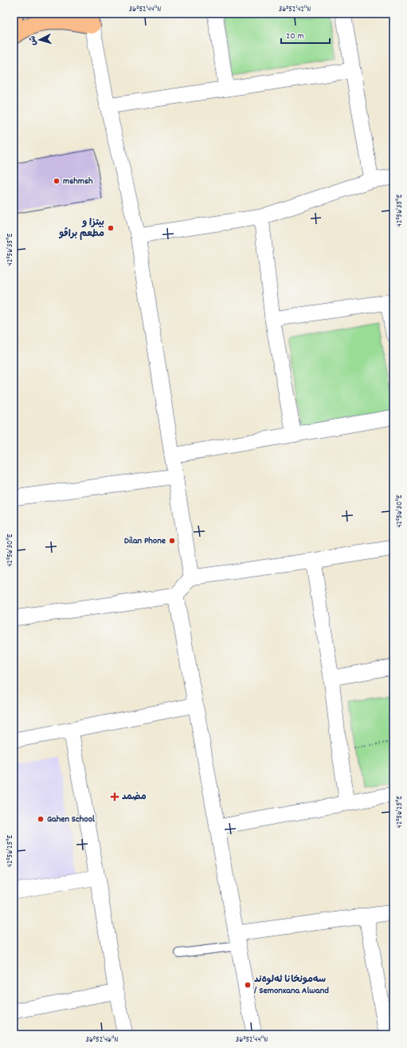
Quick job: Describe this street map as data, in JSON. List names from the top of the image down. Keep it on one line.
{"places":{"other":["mshmsh","بيتزا و مطعم براڤو","Dilan Phone","Gahen School","سەمونخانا ئەلوەند / Semonxana Alwand"],"health":["مضمد"]},"scale_bar":"20 m","north":"left","coordinates":["36°52'44\"N","36°52'42\"N","42°56'35\"E","42°56'30\"E","42°56'25\"E","36°52'46\"N"]}
